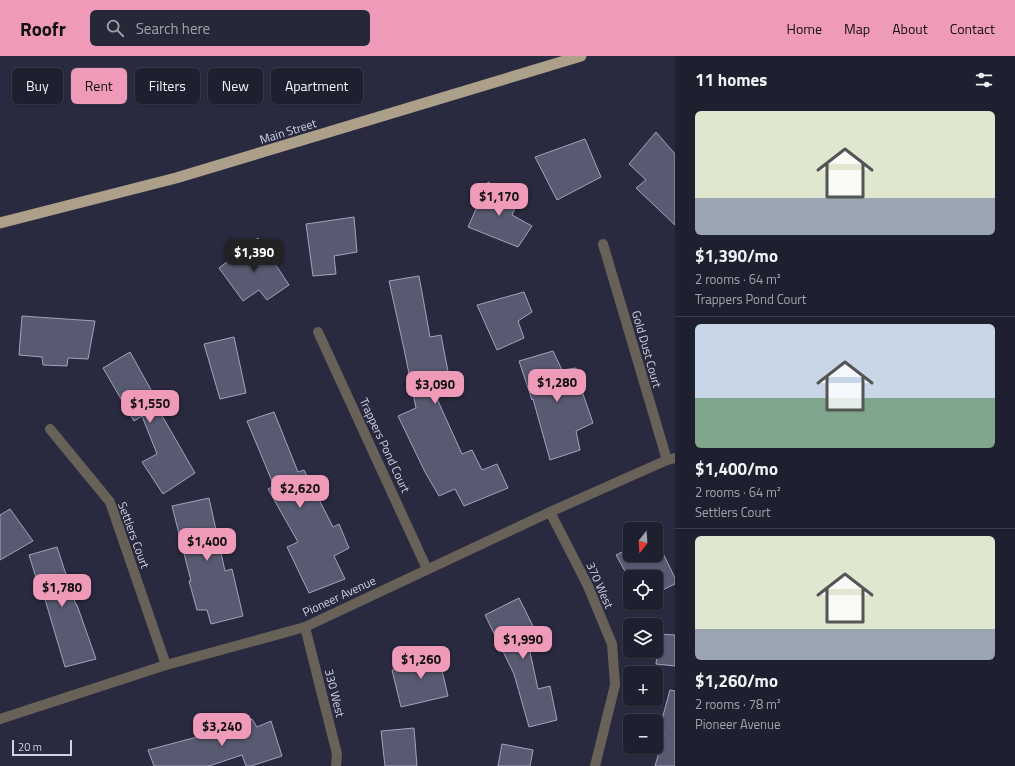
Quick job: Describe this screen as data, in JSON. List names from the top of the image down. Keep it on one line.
{"streets":{"highway":["Main Street"],"street":["Gold Dust Court","Trappers Pond Court","Settlers Court","370 West","Pioneer Avenue","330 West"]},"crossings":[["Gold Dust Court","Pioneer Avenue"],["Trappers Pond Court","Pioneer Avenue"],["Settlers Court","Pioneer Avenue"],["370 West","Pioneer Avenue"],["Pioneer Avenue","330 West"]],"scale_bar":"20 m","north":"bottom","page":{"header":"Roofr","search":"Search here","nav":["Home","Map","About","Contact"],"heading":"11 homes","chip":["Buy","Rent","Filters","New","Apartment"],"list":[{"name":"$1,390/mo","note":"2 rooms · 64 m² · Trappers Pond Court"},{"name":"$1,400/mo","note":"2 rooms · 64 m² · Settlers Court"},{"name":"$1,260/mo","note":"2 rooms · 78 m² · Pioneer Avenue"}],"price":["$1,170","$1,390","$1,280","$3,090","$1,550","$2,620","$1,400","$1,780","$1,990","$1,260","$3,240"],"map_buttons":["+","−"],"scale":"20 m"}}
